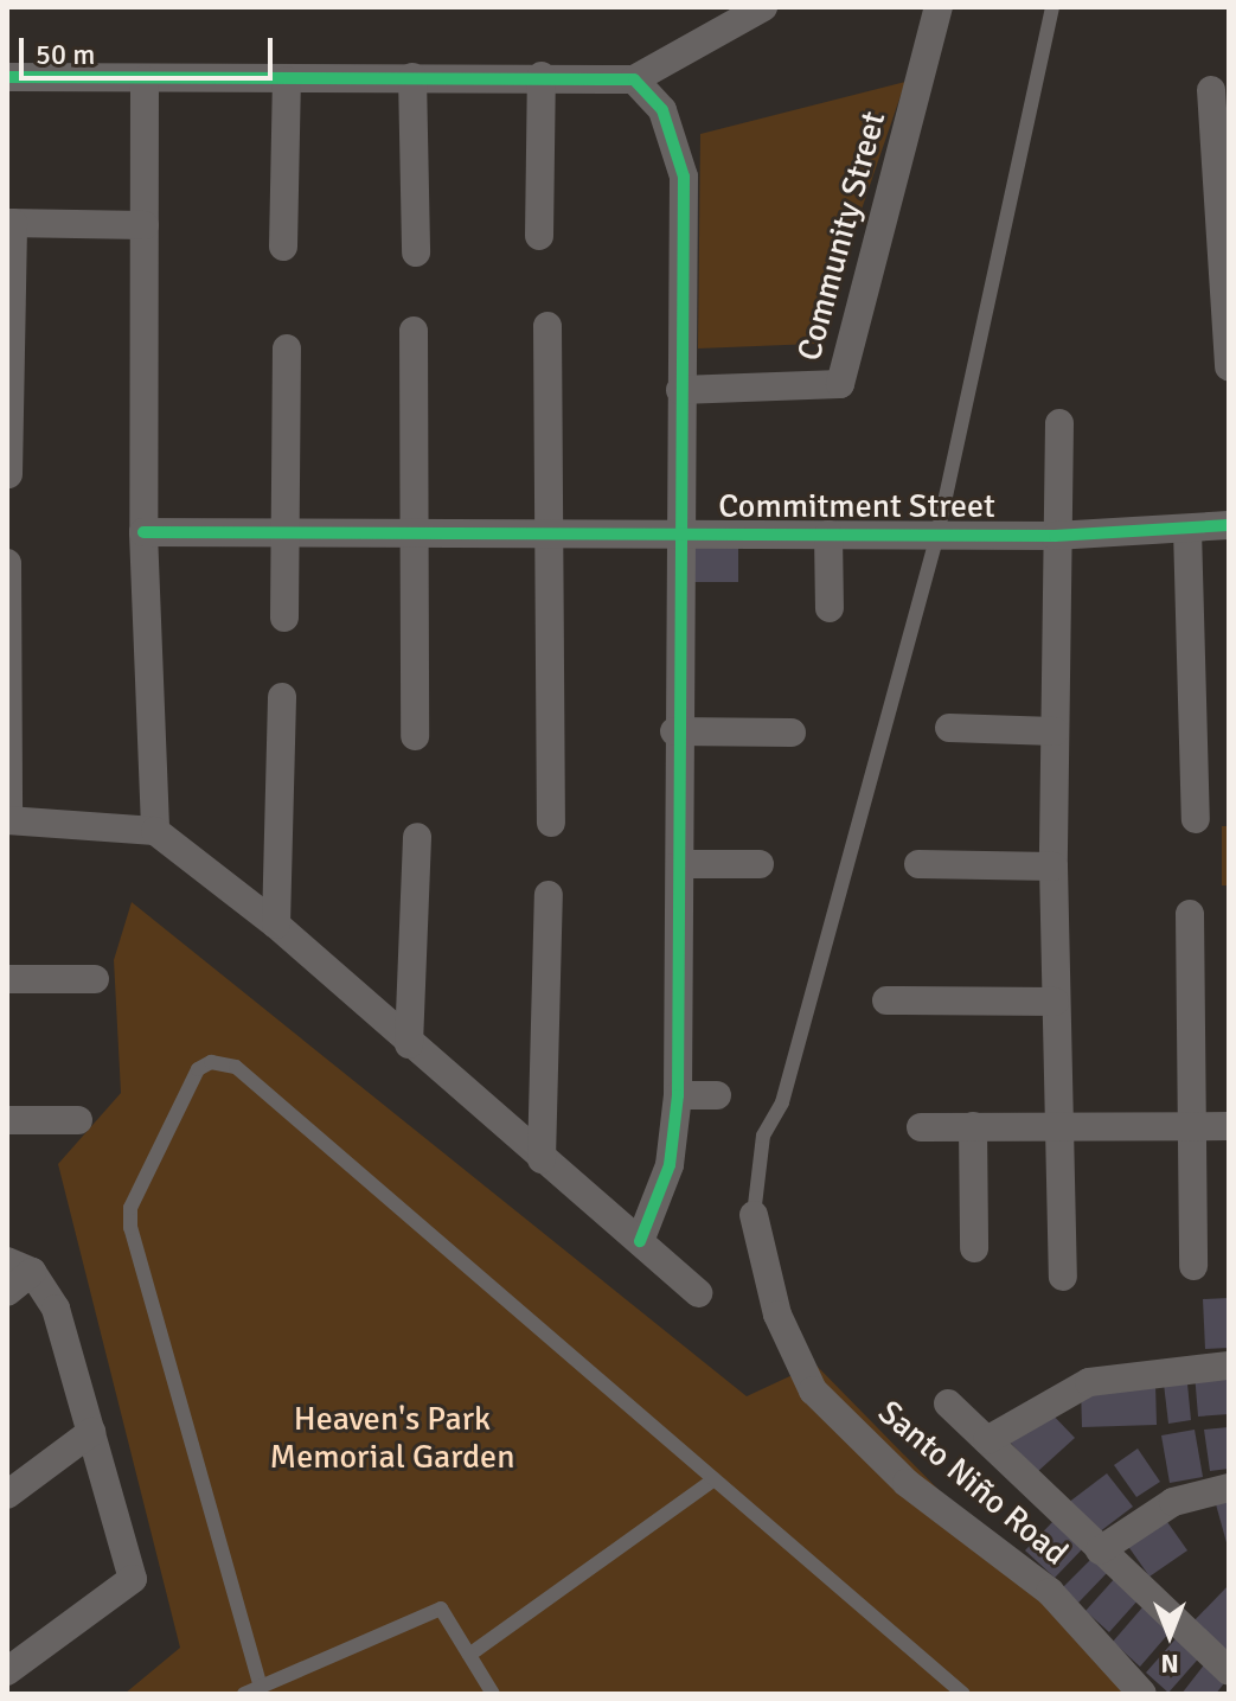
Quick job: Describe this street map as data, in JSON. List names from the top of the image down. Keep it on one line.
{"streets":{"street":["Community Street","Commitment Street","Santo Niño Road"]},"parks":["Heaven's Park Memorial Garden"],"scale_bar":"50 m","north":"bottom"}
